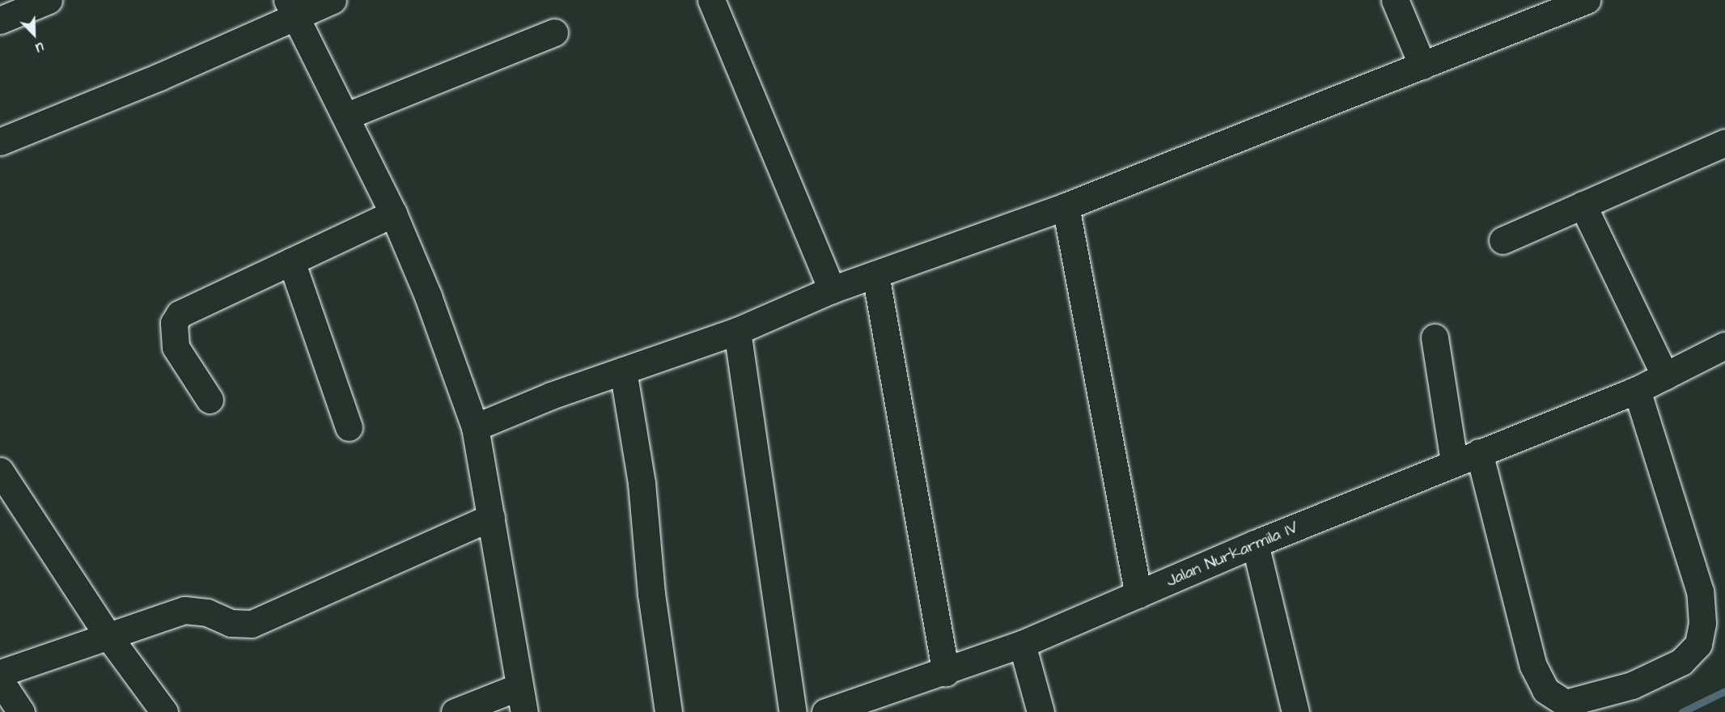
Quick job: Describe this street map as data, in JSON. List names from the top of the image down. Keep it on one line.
{"streets":{"street":["Jalan Nurkarmila IV"]},"north":"bottom right"}
